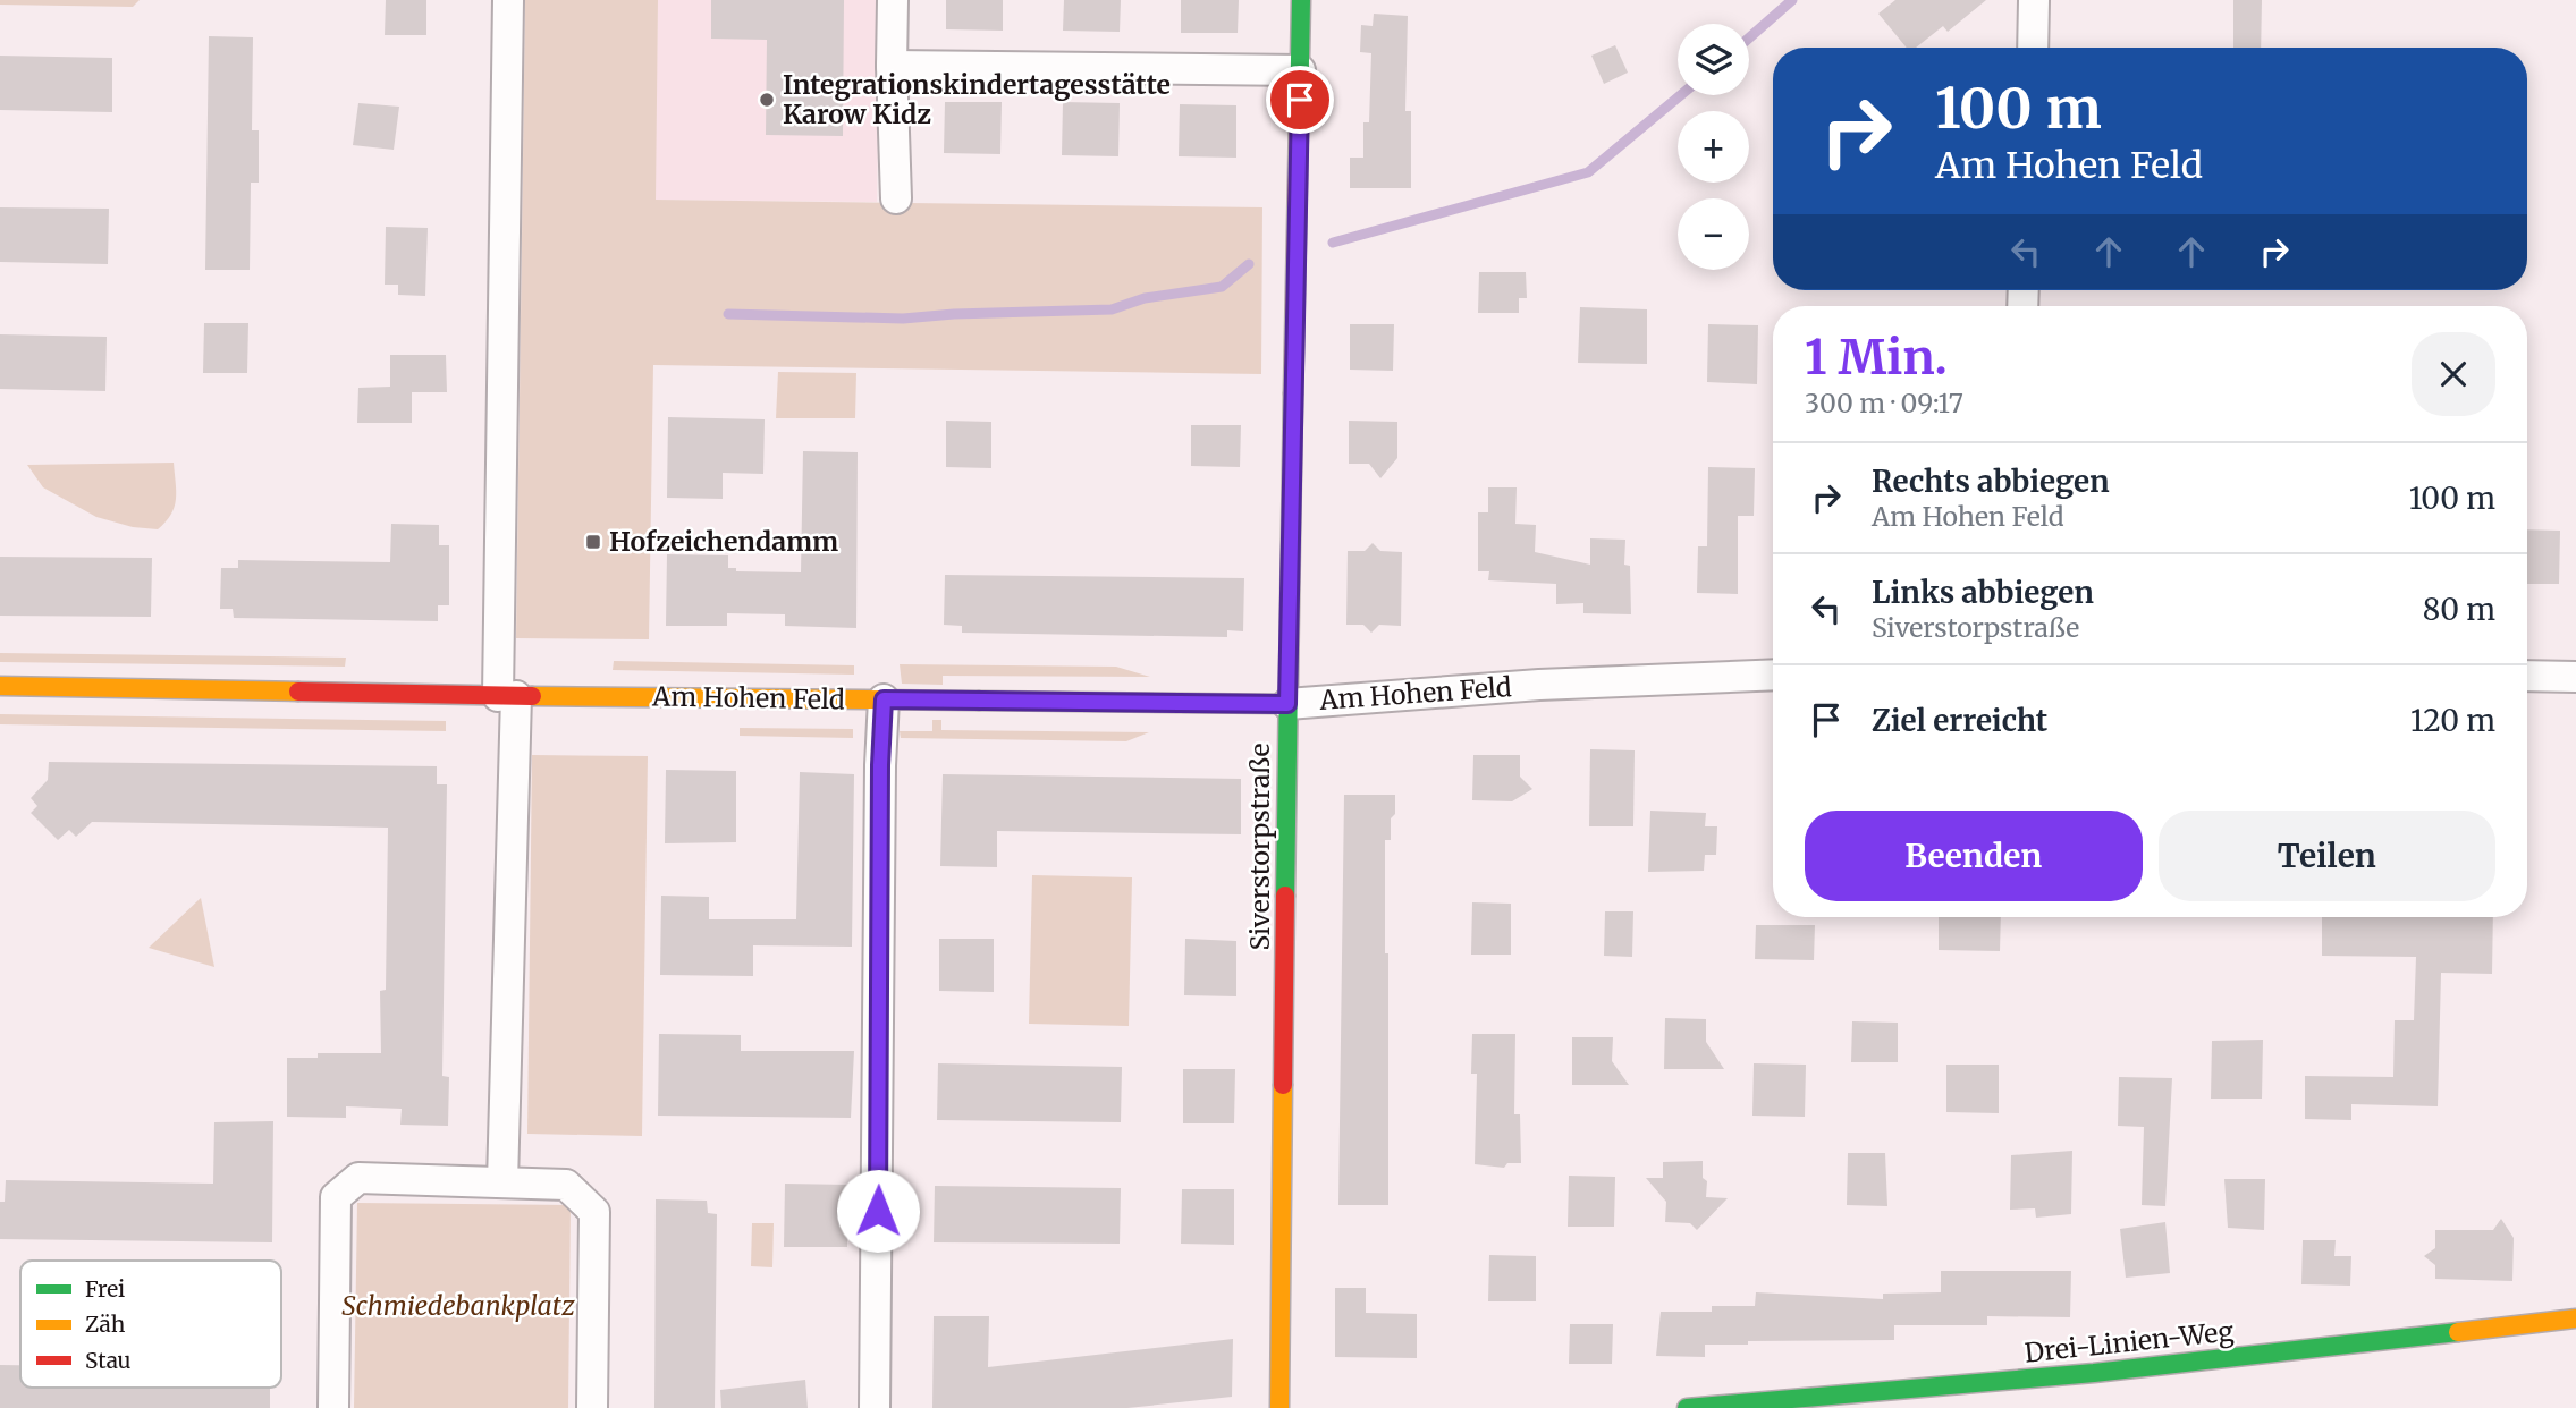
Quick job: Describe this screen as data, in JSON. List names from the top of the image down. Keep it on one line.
{"streets":{"street":["Am Hohen Feld","Siverstorpstraße","Drei-Linien-Weg"]},"crossings":[["Am Hohen Feld","Siverstorpstraße"]],"parks":["Schmiedebankplatz"],"places":{"other":["Integrationskindertagesstätte Karow Kidz"],"transit":["Hofzeichendamm"]},"legend":["Frei","Zäh","Stau"],"page":{"map_buttons":["+","−"],"turn":["100 m","Am Hohen Feld"],"heading":["1 Min.","300 m · 09:17"],"list":[{"name":"Rechts abbiegen","note":"Am Hohen Feld","value":"100 m"},{"name":"Links abbiegen","note":"Siverstorpstraße","value":"80 m"},{"name":"Ziel erreicht","value":"120 m"}],"buttons":["Beenden","Teilen"]}}
